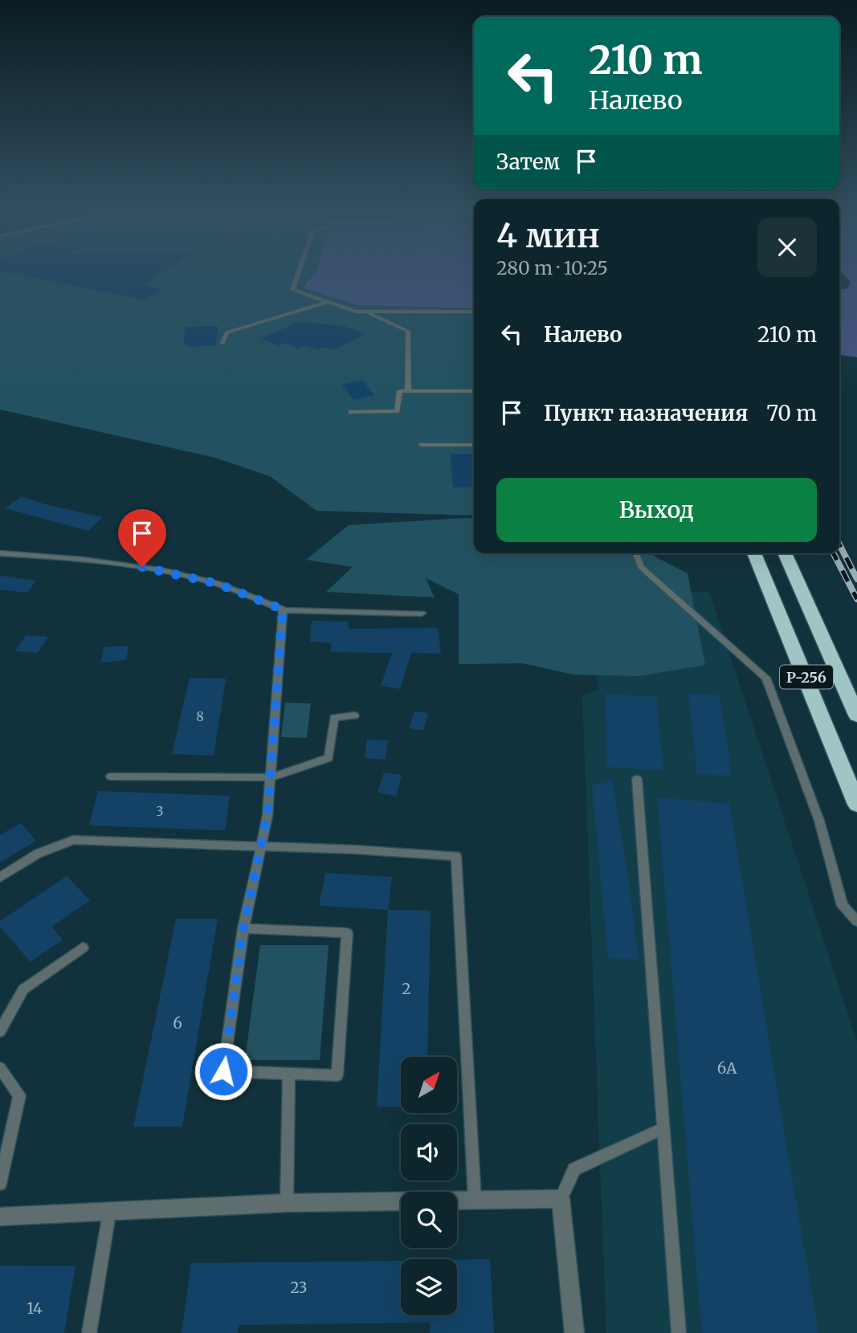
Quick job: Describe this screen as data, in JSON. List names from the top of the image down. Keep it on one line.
{"streets":{"highway":["Р-256"]},"house_numbers":["8","3","2","6","6А","23","14"],"north":"top right","page":{"turn":["210 m","Налево"],"then":"Затем","heading":["4 мин","280 m · 10:25"],"list":[{"name":"Налево","value":"210 m"},{"name":"Пункт назначения","value":"70 m"}],"buttons":"Выход"}}
